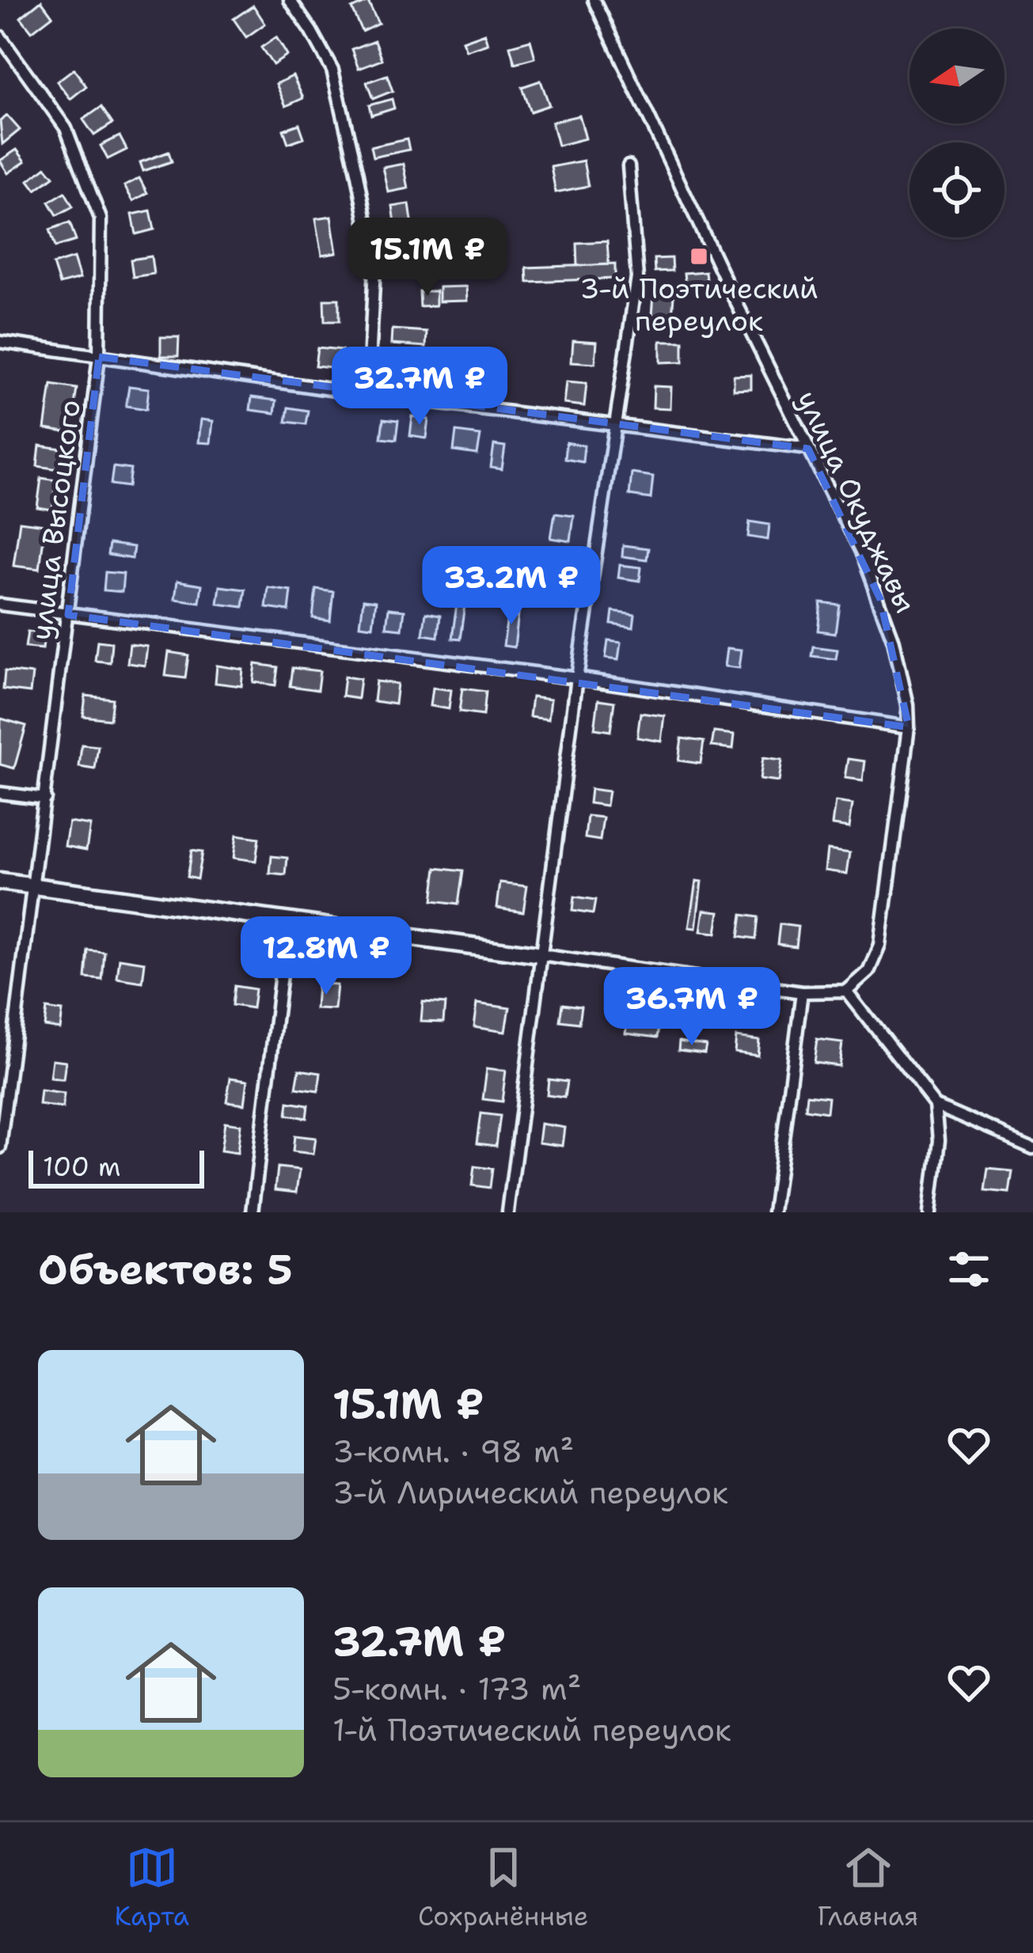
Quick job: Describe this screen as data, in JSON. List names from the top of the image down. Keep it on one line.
{"streets":{"street":["улица Окуджавы","улица Высоцкого"]},"places":{"transit":["3-й Поэтический переулок"]},"scale_bar":"100 m","north":"left","page":{"price":["15.1M ₽","32.7M ₽","33.2M ₽","12.8M ₽","36.7M ₽"],"scale":"100 m","heading":"Объектов: 5","list":[{"name":"15.1M ₽","note":"3-комн. · 98 m² · 3-й Лирический переулок"},{"name":"32.7M ₽","note":"5-комн. · 173 m² · 1-й Поэтический переулок"}],"tabs":["Карта","Сохранённые","Главная"]}}
